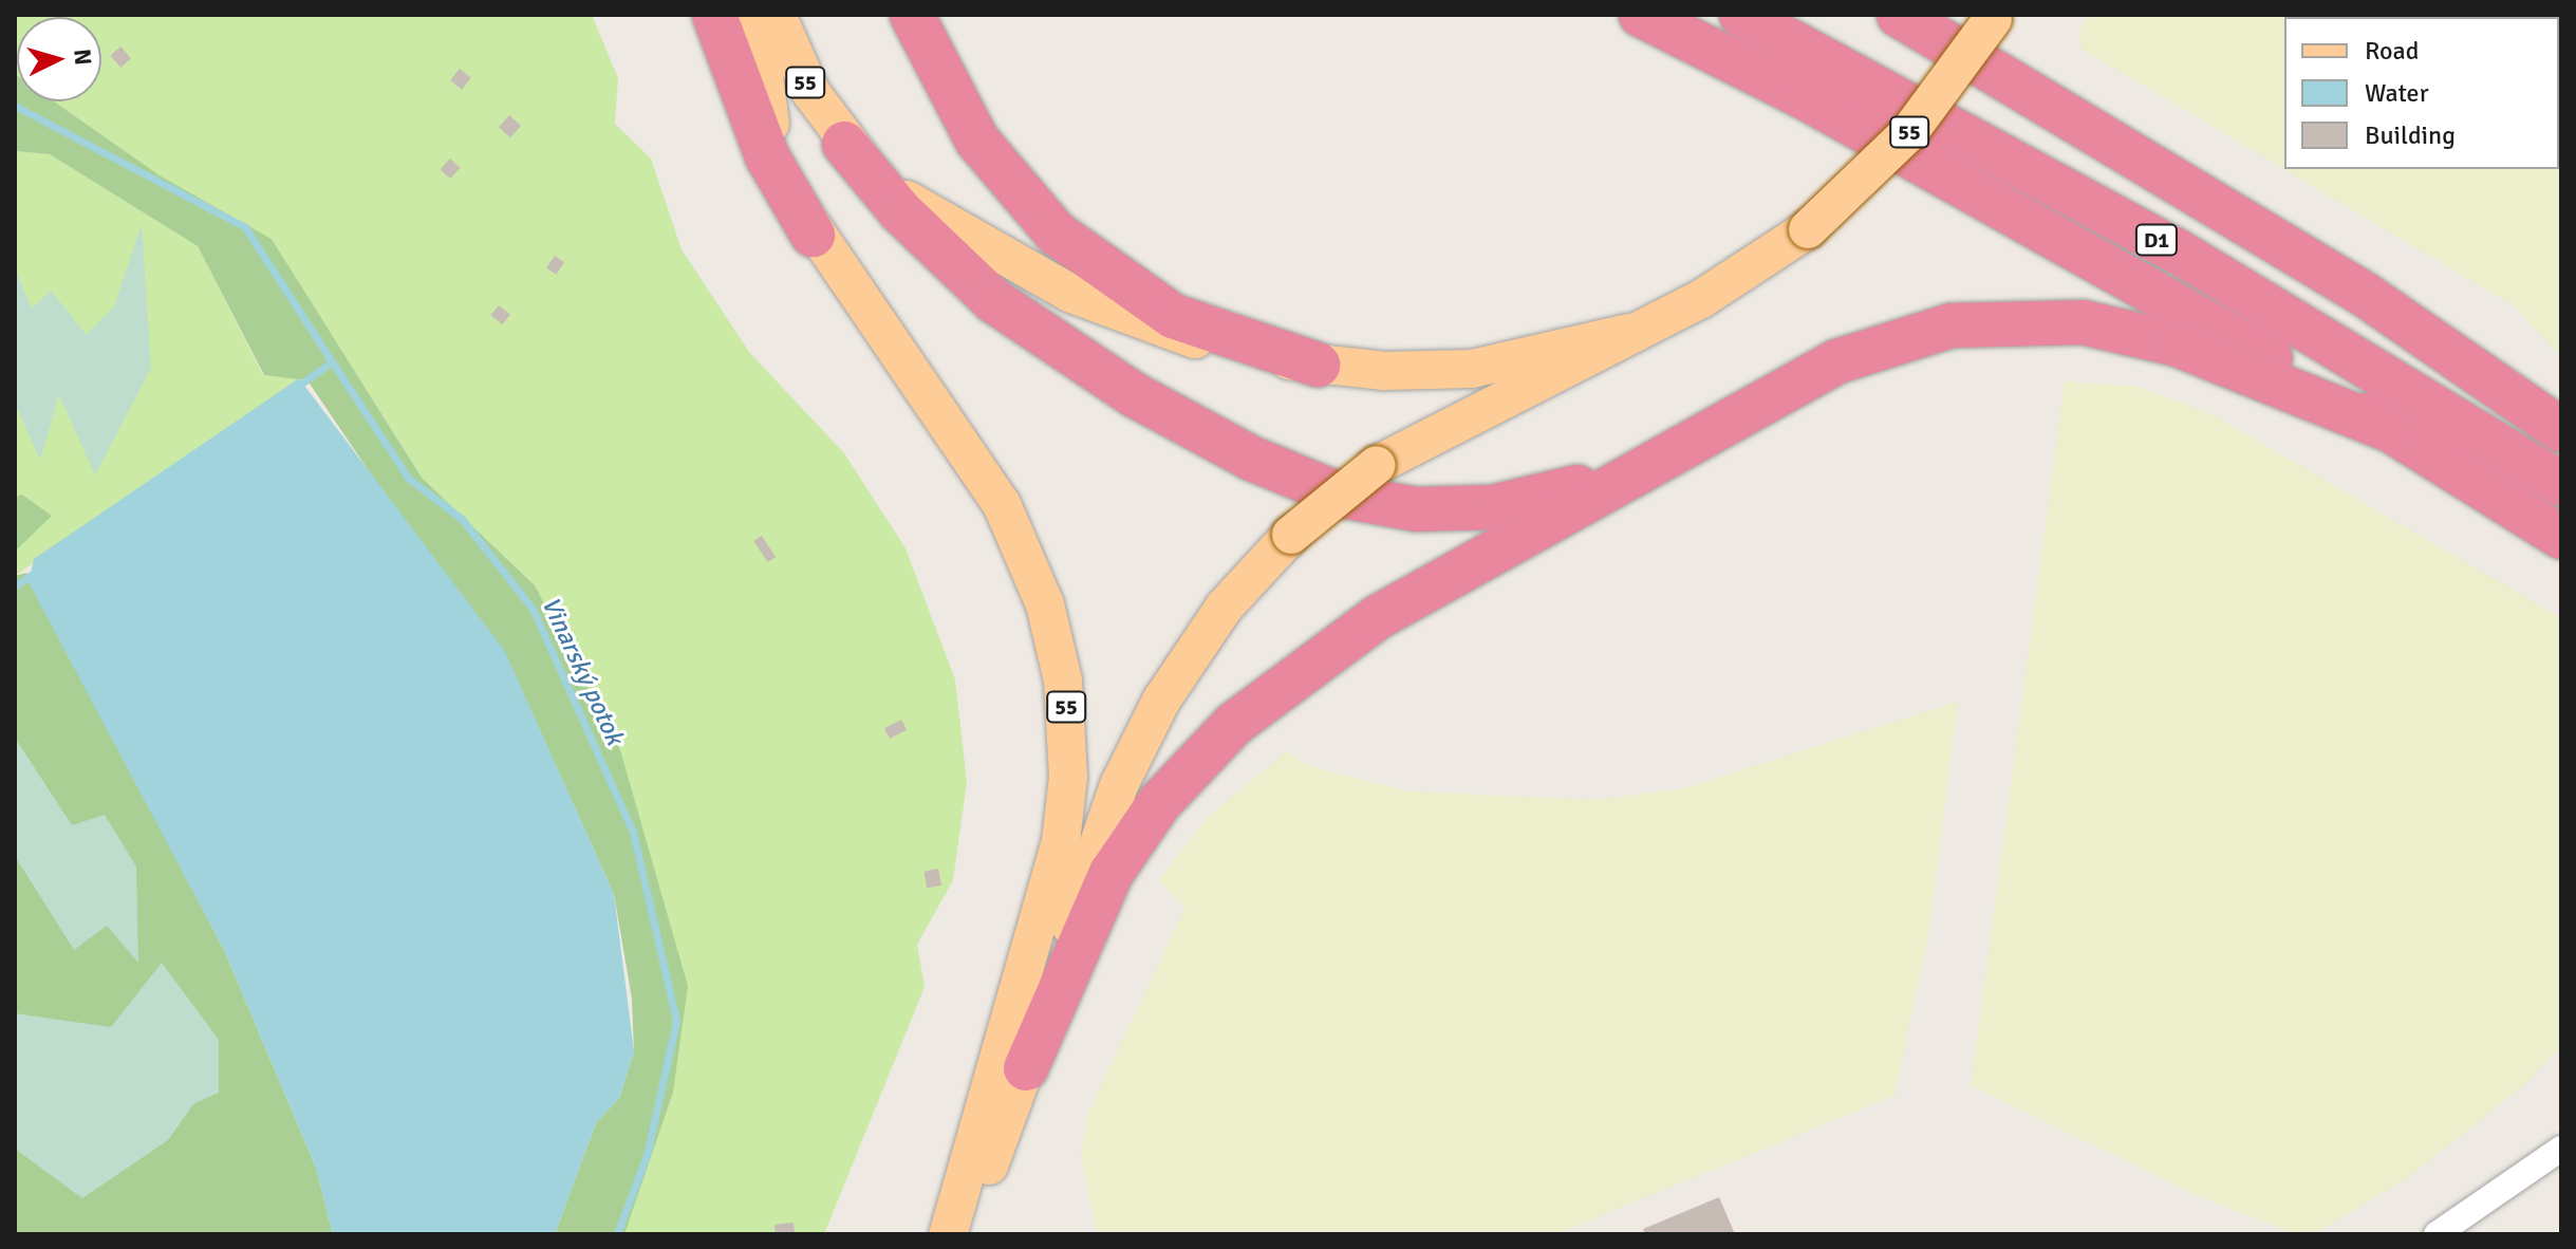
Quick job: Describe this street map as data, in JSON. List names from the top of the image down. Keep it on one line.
{"streets":{"highway":["D1"],"main road":["55"]},"water":["Vinarský potok"],"legend":["Road","Water","Building"],"north":"right"}
